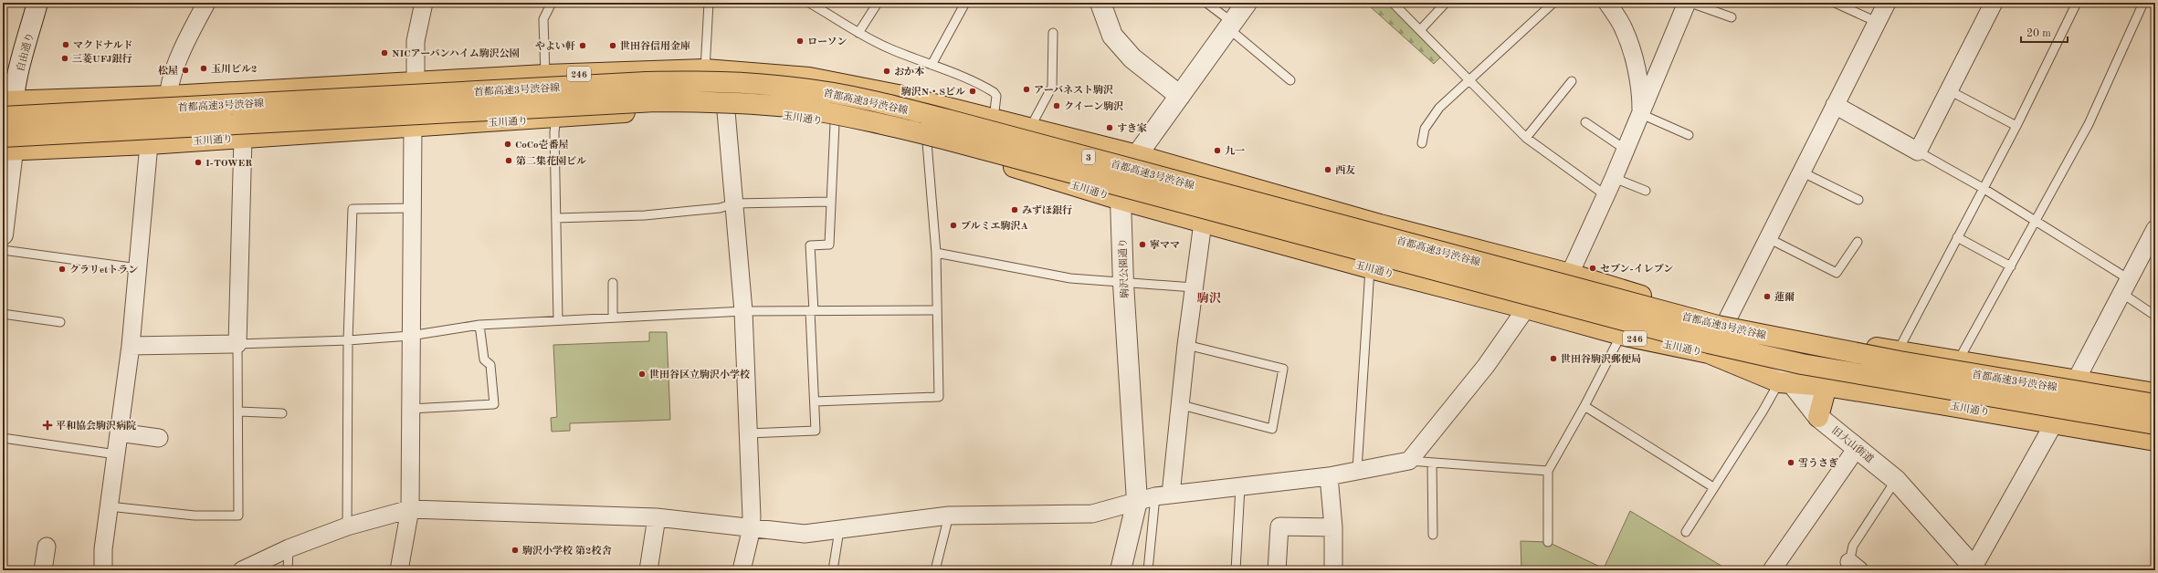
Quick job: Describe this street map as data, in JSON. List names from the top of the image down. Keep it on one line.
{"streets":{"highway":["246","首都高速3号渋谷線","玉川通り","3"],"street":["自由通り","駒沢公園通り","旧大山街道"]},"crossings":[["自由通り","246"],["自由通り","首都高速3号渋谷線"],["自由通り","玉川通り"],["246","首都高速3号渋谷線"],["246","駒沢公園通り"],["246","旧大山街道"],["首都高速3号渋谷線","玉川通り"],["玉川通り","駒沢公園通り"],["玉川通り","旧大山街道"]],"districts":["駒沢"],"places":{"other":["ローソン","マクドナルド","やよい軒","世田谷信用金庫","NICアーバンハイム駒沢公園","三菱UFJ銀行","玉川ビル2","松屋","おか本","アーバネスト駒沢","駒沢N・Sビル","クイーン駒沢","すき家","CoCo壱番屋","九一","第二集花園ビル","I-TOWER","西友","みずほ銀行","プルミエ駒沢A","寧ママ","セブン-イレブン","クラリetトラン","蓮爾","世田谷駒沢郵便局","世田谷区立駒沢小学校","雪うさぎ","駒沢小学校 第2校舎"],"health":["平和協会駒沢病院"]},"scale_bar":"20 m"}
